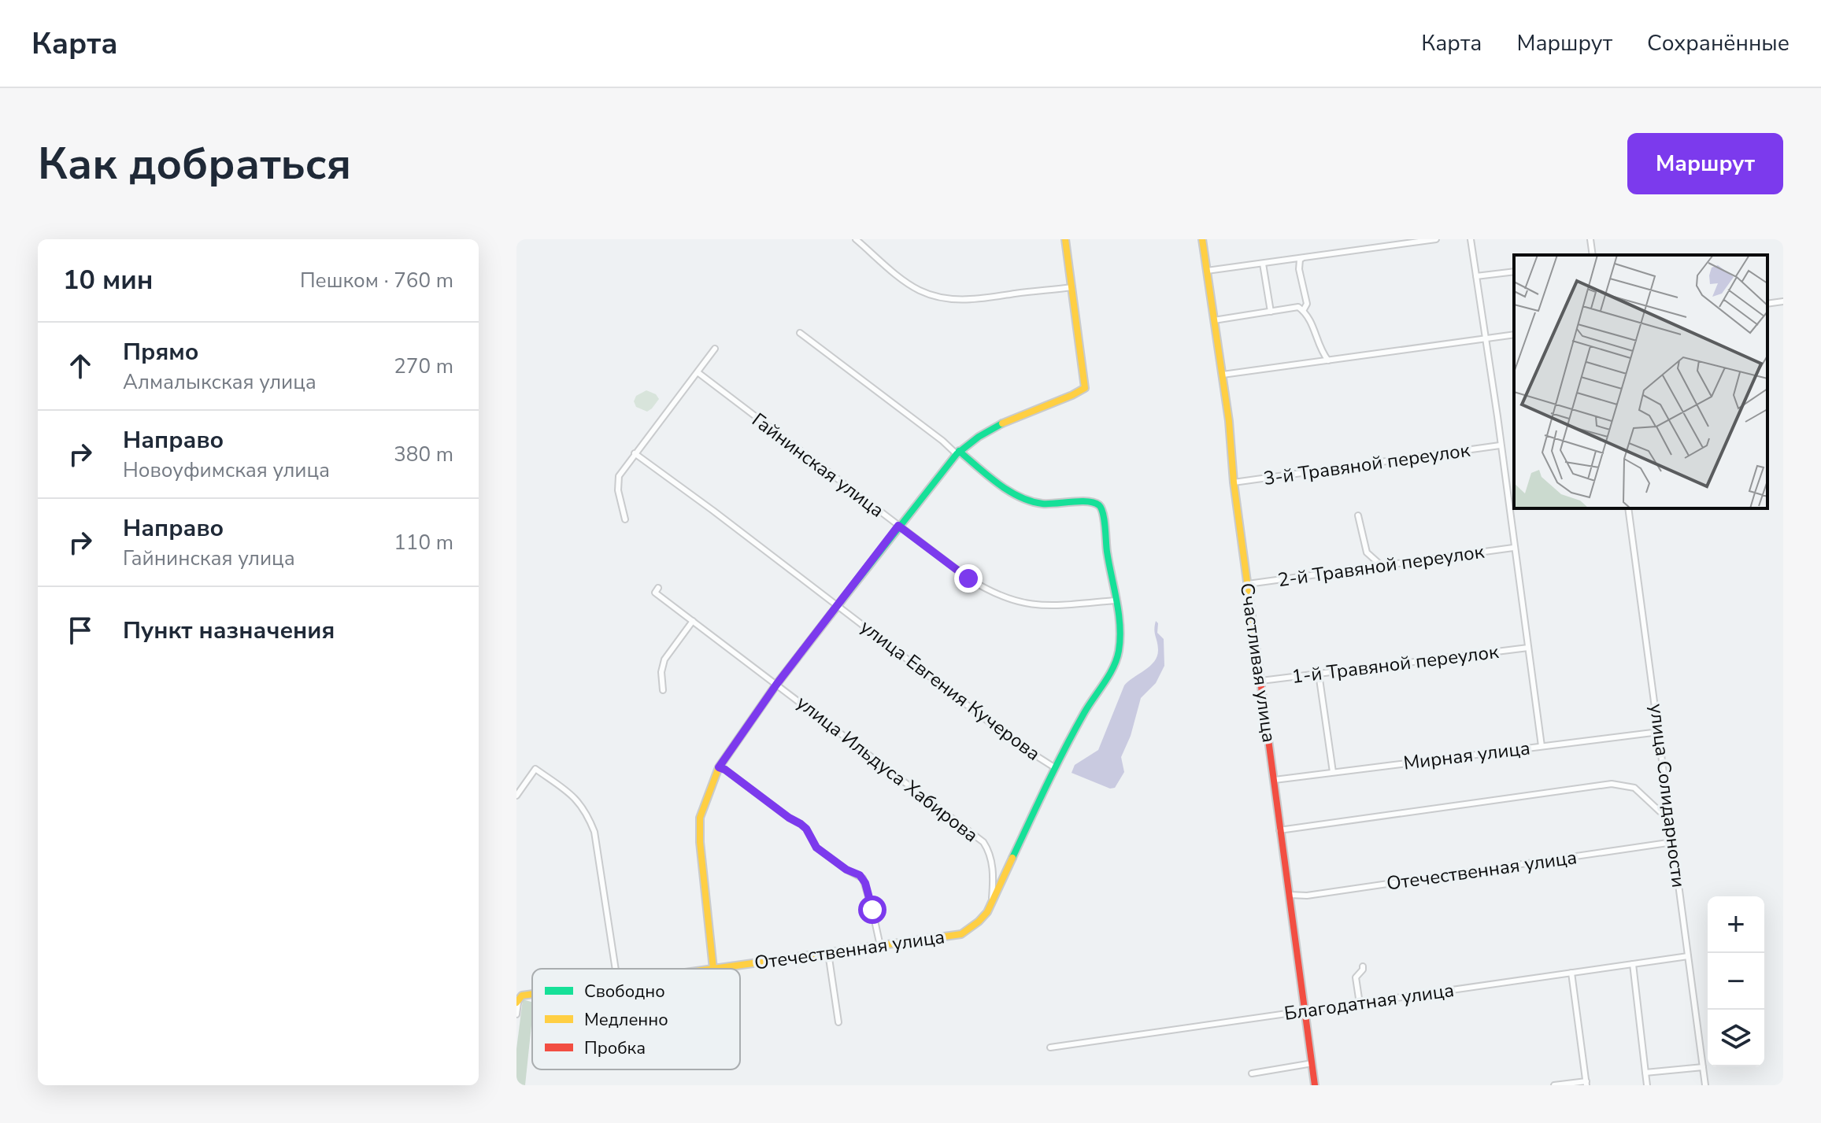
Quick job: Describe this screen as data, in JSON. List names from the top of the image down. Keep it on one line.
{"streets":{"street":["3-й Травяной переулок","Гайнинская улица","2-й Травяной переулок","Счастливая улица","1-й Травяной переулок","улица Евгения Кучерова","Мирная улица","улица Ильдуса Хабирова","улица Солидарности","Отечественная улица","Благодатная улица"]},"crossings":[["3-й Травяной переулок","Счастливая улица"],["2-й Травяной переулок","Счастливая улица"],["Счастливая улица","1-й Травяной переулок"],["Счастливая улица","Мирная улица"],["Счастливая улица","Отечественная улица"],["Счастливая улица","Благодатная улица"],["Мирная улица","улица Солидарности"],["улица Ильдуса Хабирова","Отечественная улица"],["улица Солидарности","Отечественная улица"],["улица Солидарности","Благодатная улица"]],"legend":["Свободно","Медленно","Пробка"],"page":{"header":"Карта","nav":["Карта","Маршрут","Сохранённые"],"buttons":"Маршрут","title":"Как добраться","heading":["10 мин","Пешком · 760 m"],"list":[["Прямо","Алмалыкская улица","270 m"],["Направо","Новоуфимская улица","380 m"],["Направо","Гайнинская улица","110 m"],"Пункт назначения"],"map_buttons":["+","−"]}}
